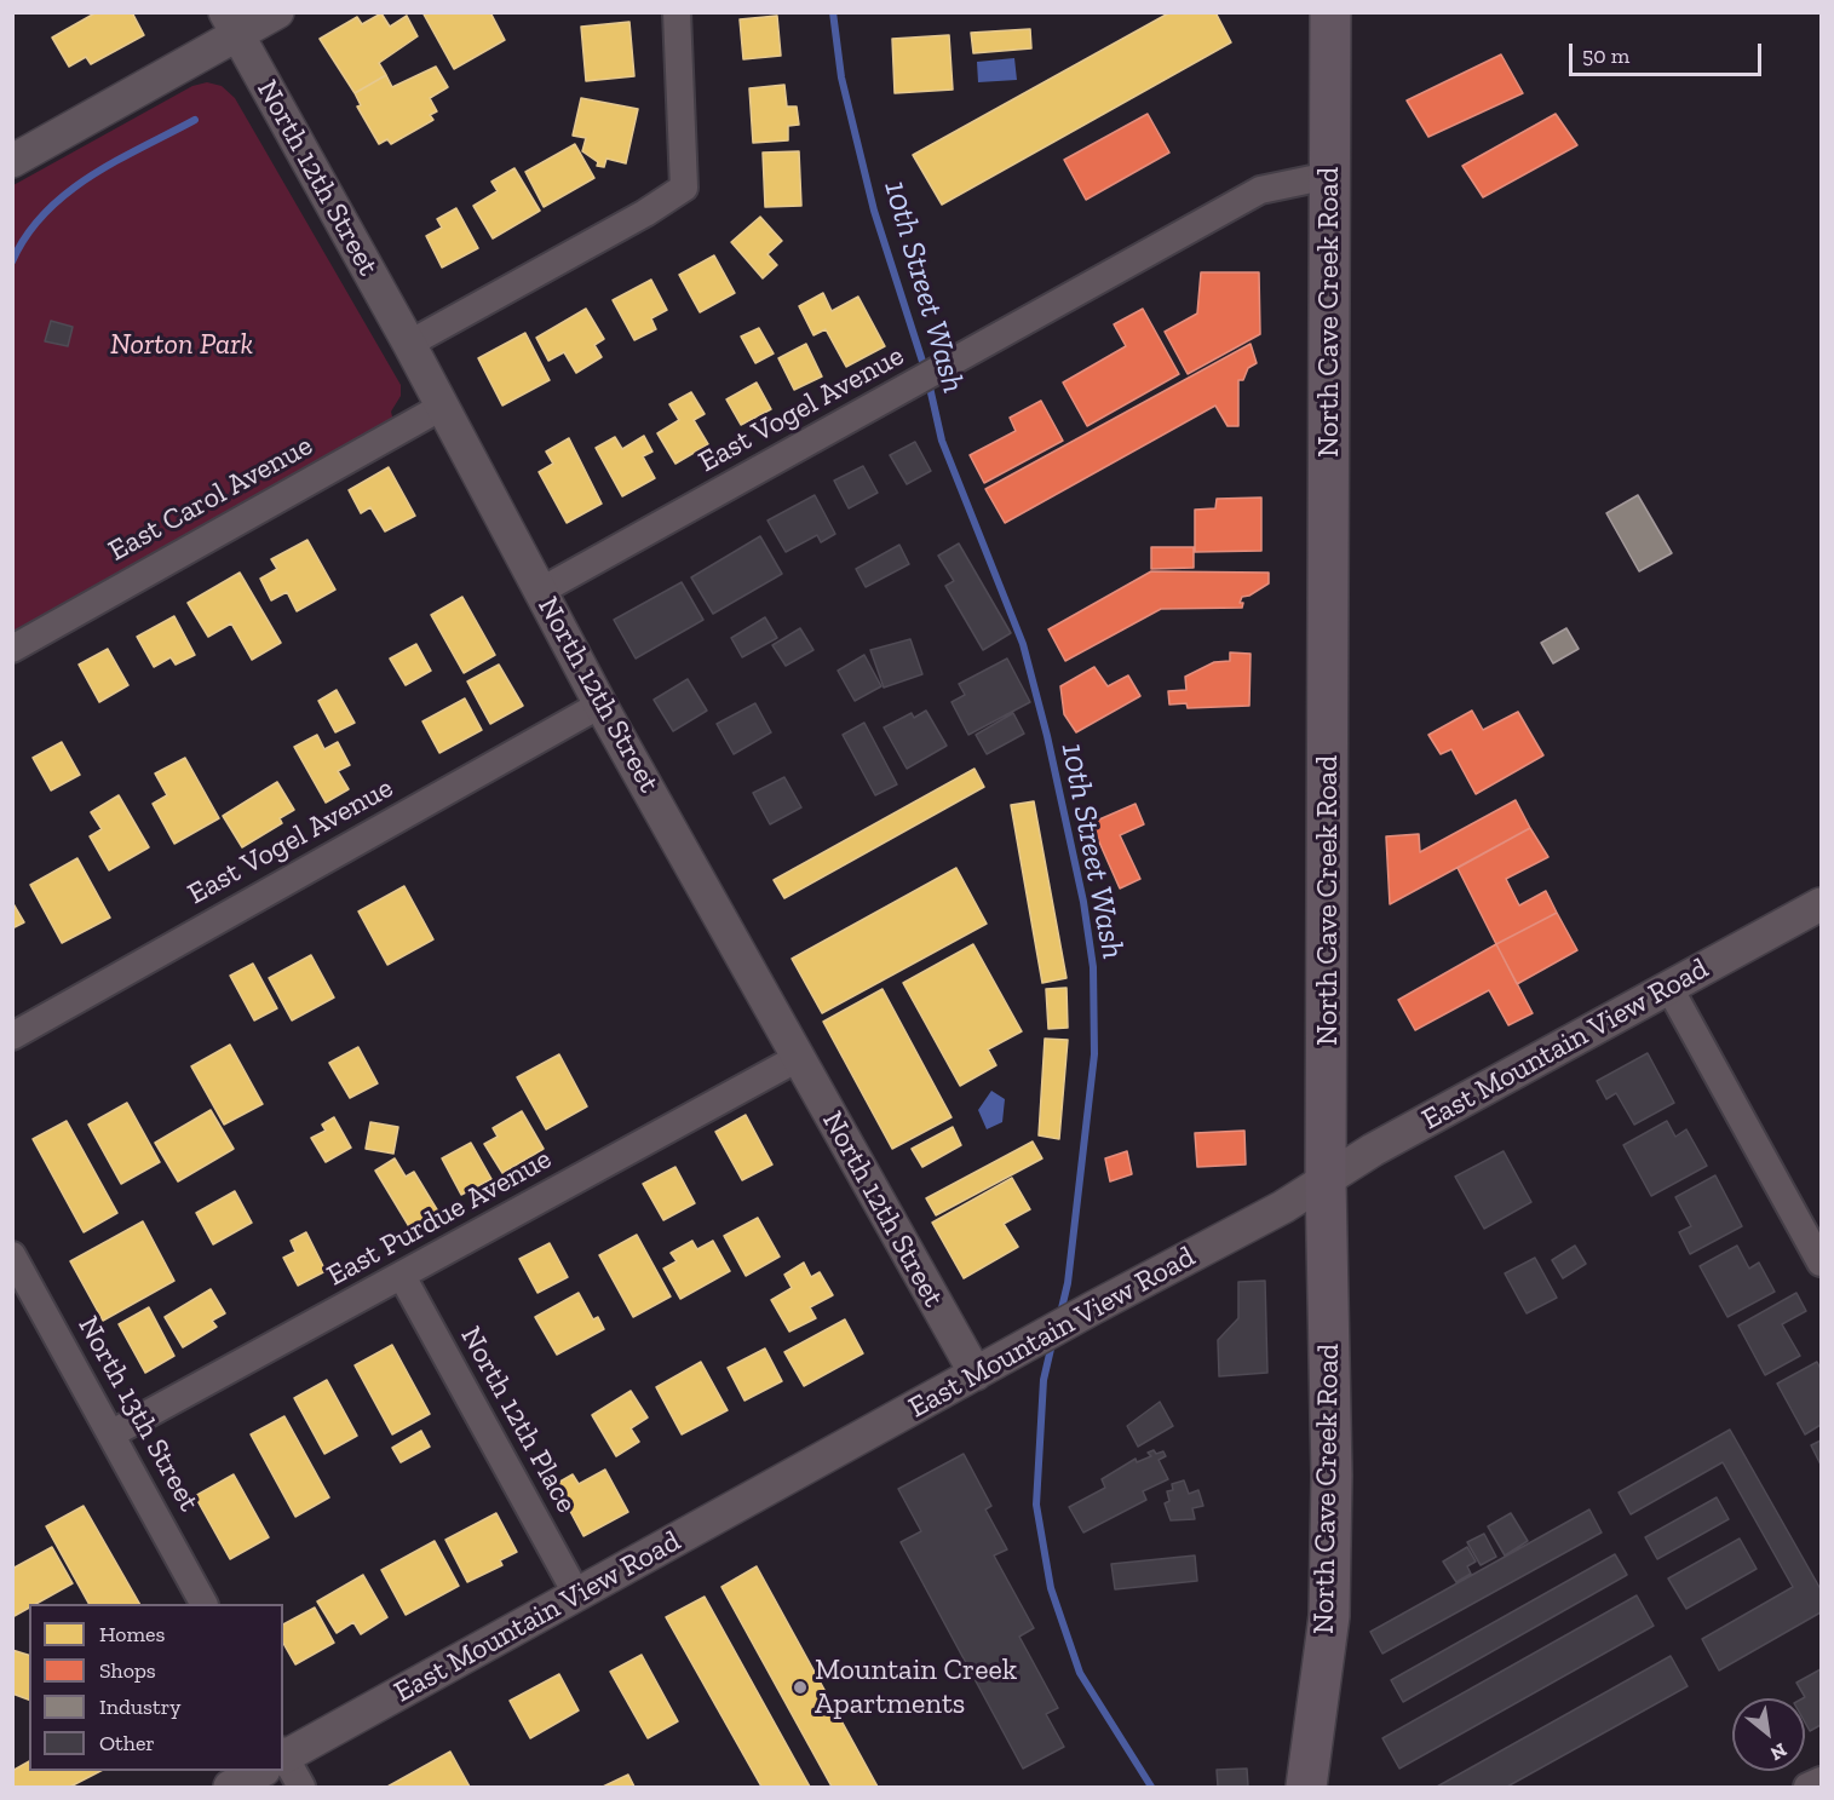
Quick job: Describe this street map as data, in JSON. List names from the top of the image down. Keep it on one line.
{"streets":{"main road":["North Cave Creek Road"],"street":["North 12th Street","East Vogel Avenue","East Carol Avenue","East Mountain View Road","East Purdue Avenue","North 13th Street","North 12th Place"]},"crossings":[["North 12th Street","East Vogel Avenue"],["North 12th Street","East Carol Avenue"],["North 12th Street","East Mountain View Road"],["North 12th Street","East Purdue Avenue"],["North Cave Creek Road","East Vogel Avenue"],["North Cave Creek Road","East Mountain View Road"],["East Mountain View Road","North 12th Place"],["East Purdue Avenue","North 13th Street"],["East Purdue Avenue","North 12th Place"]],"water":["10th Street Wash"],"parks":["Norton Park"],"places":["Mountain Creek Apartments"],"legend":["Homes","Shops","Industry","Other"],"scale_bar":"50 m","north":"bottom right"}
